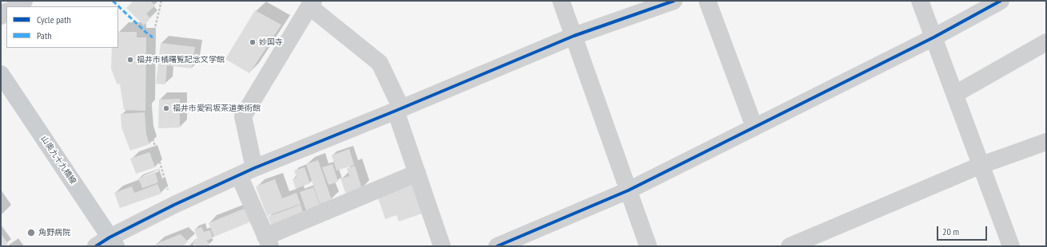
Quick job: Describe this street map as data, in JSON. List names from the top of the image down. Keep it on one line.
{"streets":{"main road":["山奥九十九橋線"]},"places":["妙国寺","福井市橘曙覧記念文学館","福井市愛宕坂茶道美術館","角野病院"],"legend":["Cycle path","Path"],"scale_bar":"20 m"}
